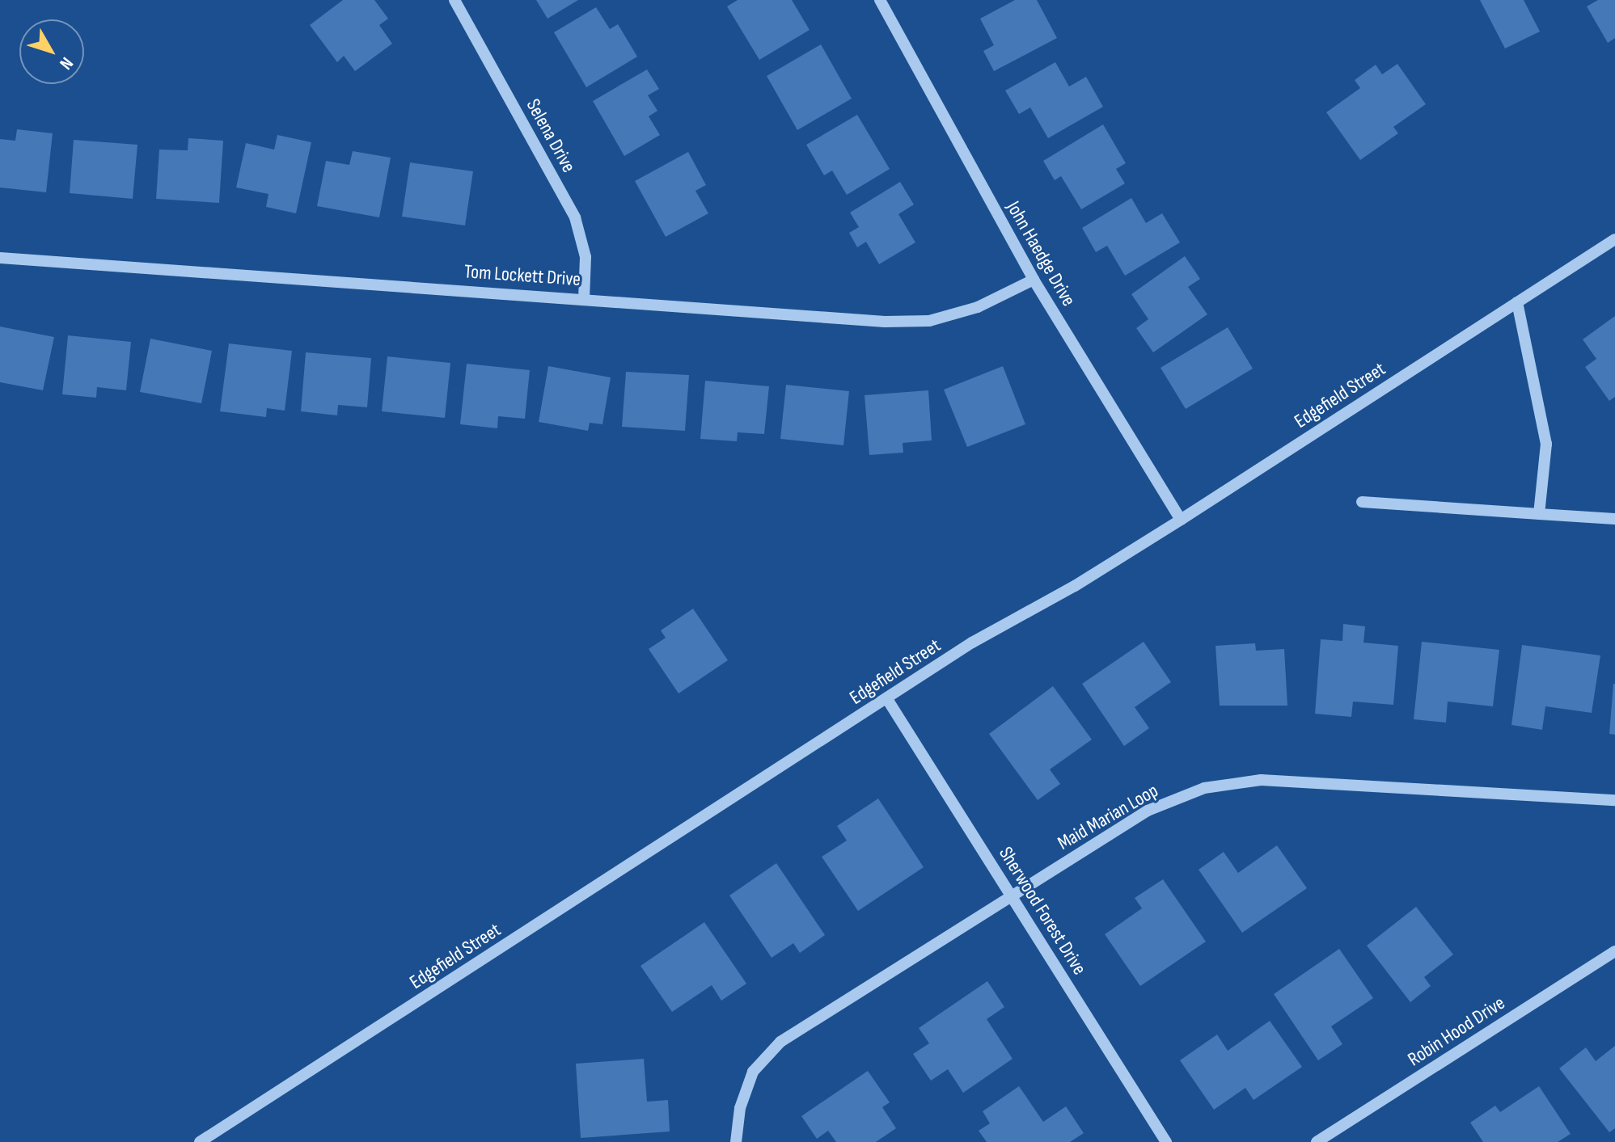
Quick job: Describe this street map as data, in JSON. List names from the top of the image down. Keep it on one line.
{"streets":{"street":["Selena Drive","John Haedge Drive","Tom Lockett Drive","Edgefield Street","Maid Marian Loop","Sherwood Forest Drive","Robin Hood Drive"]},"crossings":[["Selena Drive","Tom Lockett Drive"],["John Haedge Drive","Tom Lockett Drive"],["John Haedge Drive","Edgefield Street"],["Edgefield Street","Sherwood Forest Drive"],["Maid Marian Loop","Sherwood Forest Drive"]],"north":"bottom right"}
